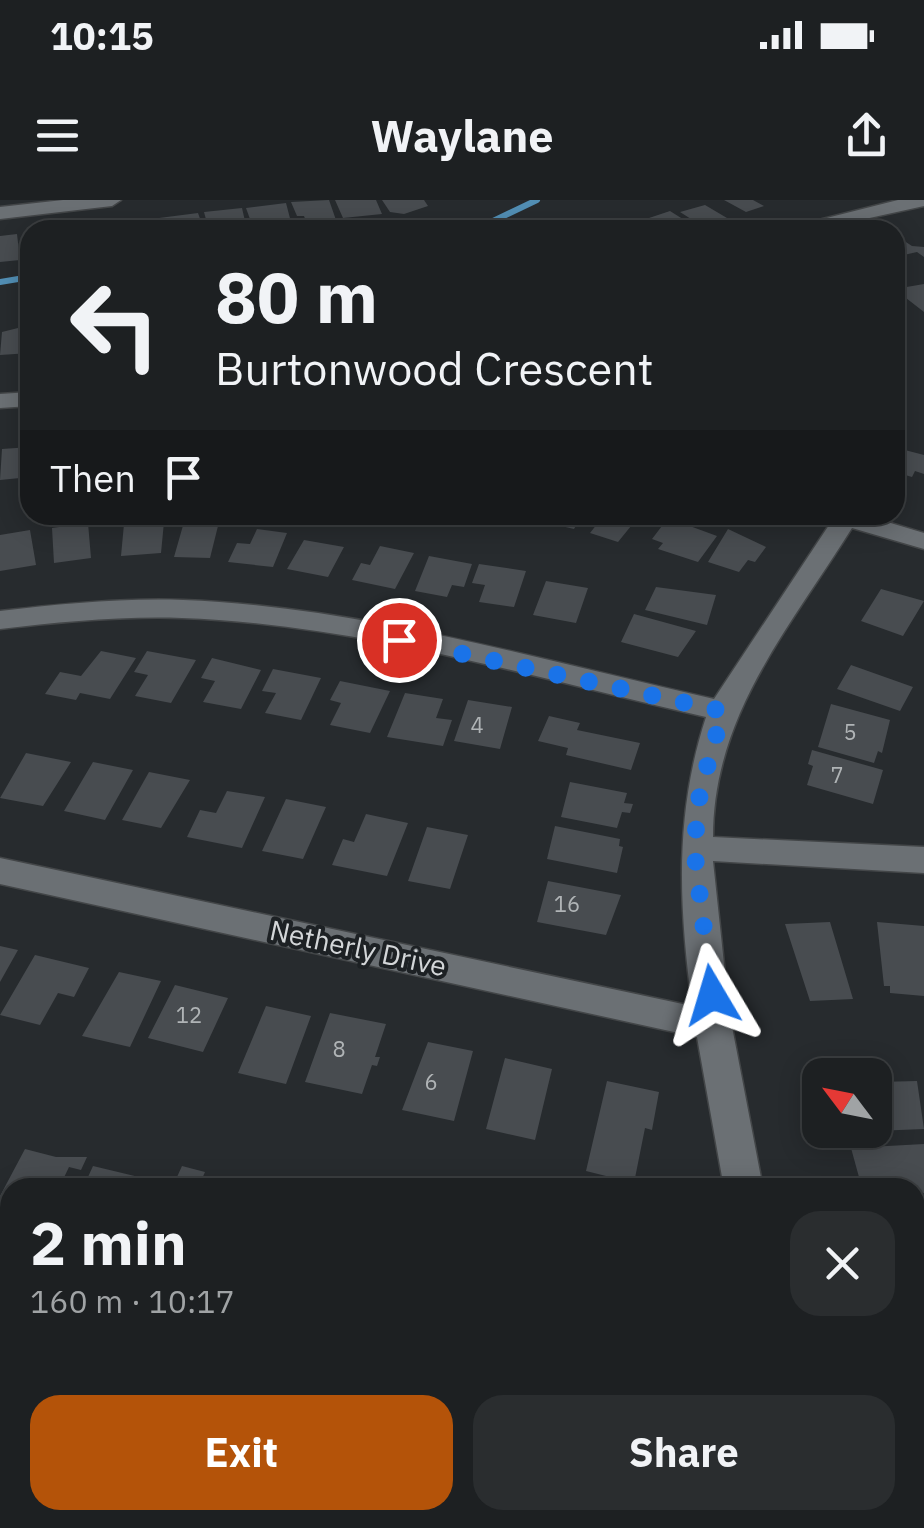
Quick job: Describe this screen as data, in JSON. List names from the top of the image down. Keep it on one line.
{"streets":{"street":["Netherly Drive"]},"house_numbers":["4","5","7","16","12","8","6"],"north":"top left","page":{"status":"10:15","header":"Waylane","turn":["80 m","Burtonwood Crescent"],"then":"Then","heading":["2 min","160 m · 10:17"],"buttons":["Exit","Share"]}}
